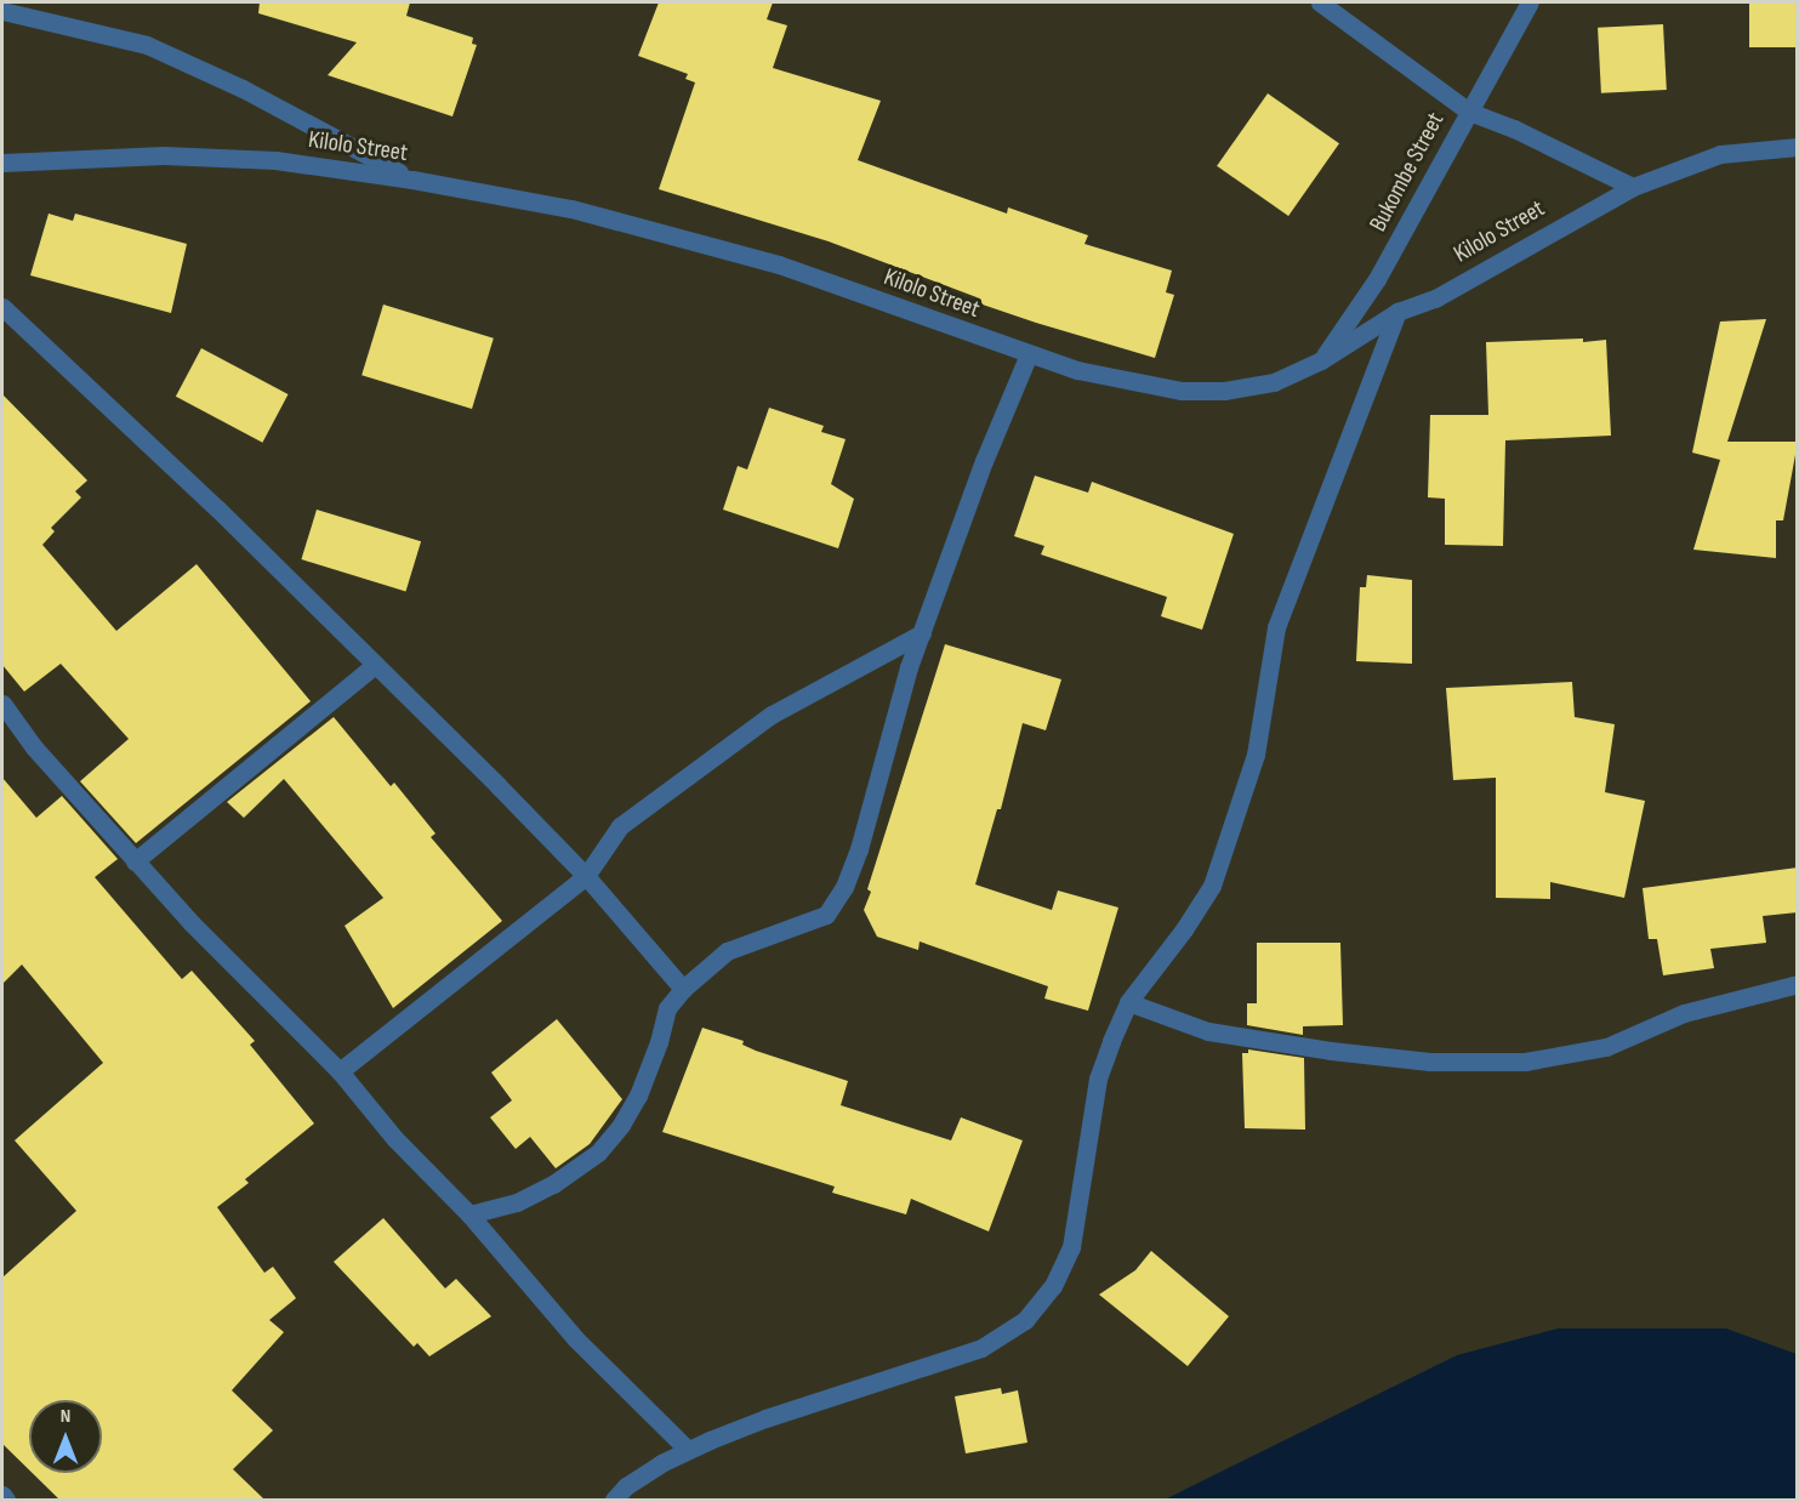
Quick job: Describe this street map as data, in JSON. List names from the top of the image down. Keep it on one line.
{"streets":{"street":["Kilolo Street","Bukombe Street"]},"crossings":[["Kilolo Street","Bukombe Street"]],"north":"top"}
